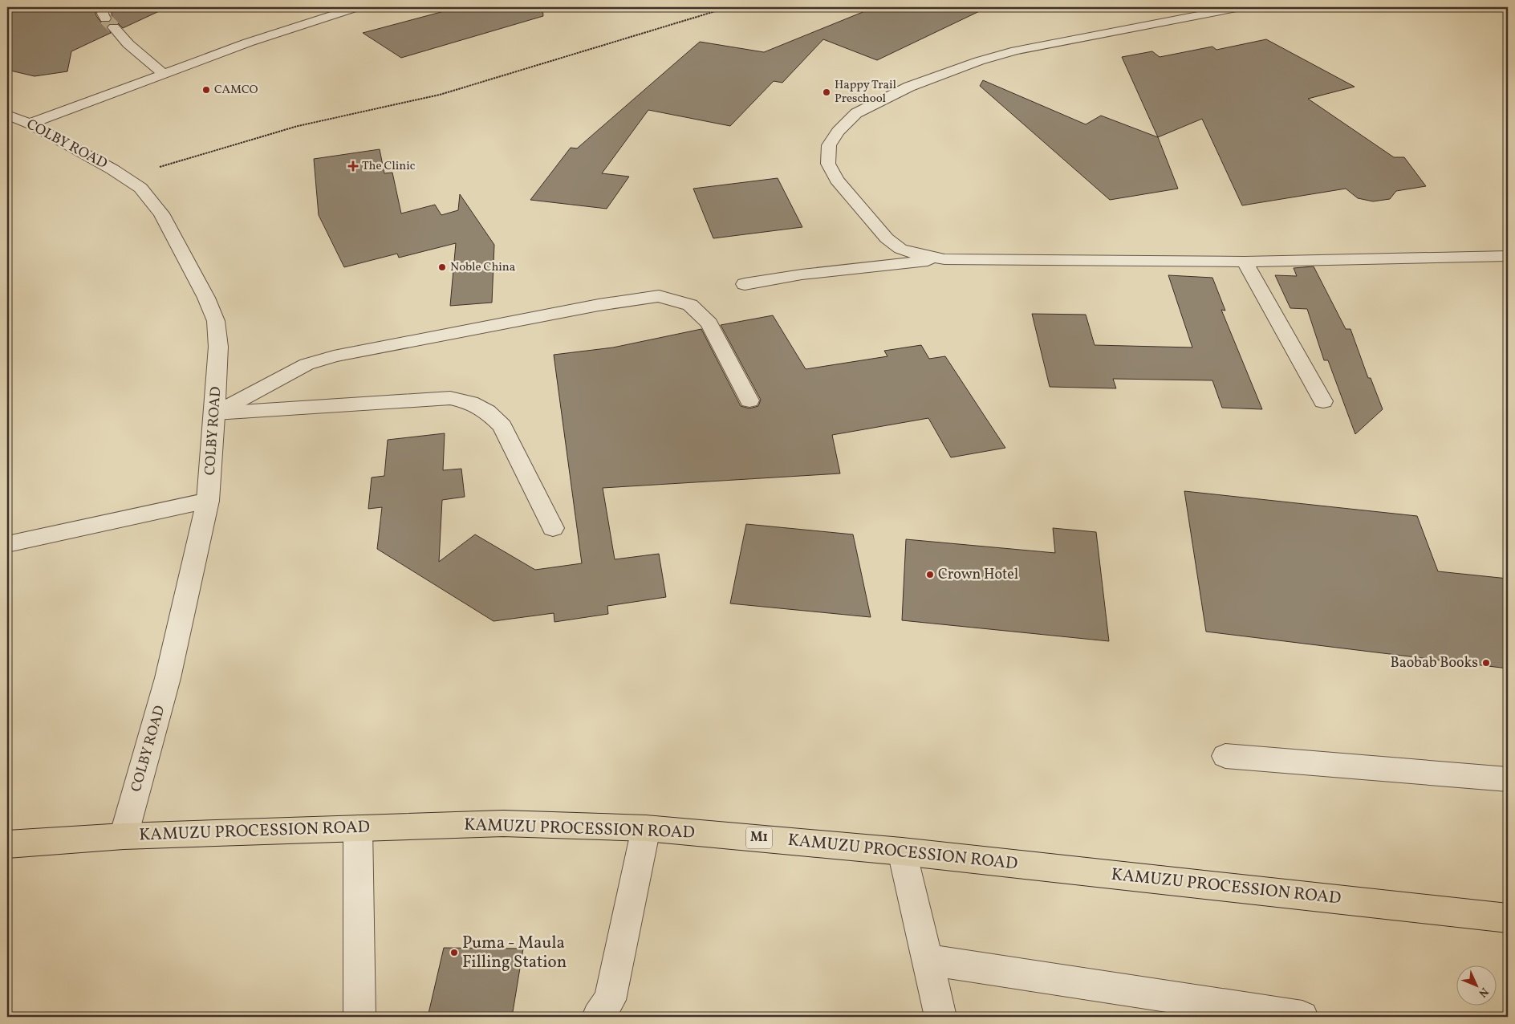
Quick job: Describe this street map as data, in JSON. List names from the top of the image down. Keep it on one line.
{"streets":{"highway":["KAMUZU PROCESSION ROAD","M1"],"street":["COLBY ROAD"]},"crossings":[["COLBY ROAD","KAMUZU PROCESSION ROAD"]],"places":{"other":["CAMCO","Happy Trail Preschool","Noble China","Crown Hotel","Baobab Books","Puma - Maula Filling Station"],"health":["The Clinic"]},"north":"bottom right"}
